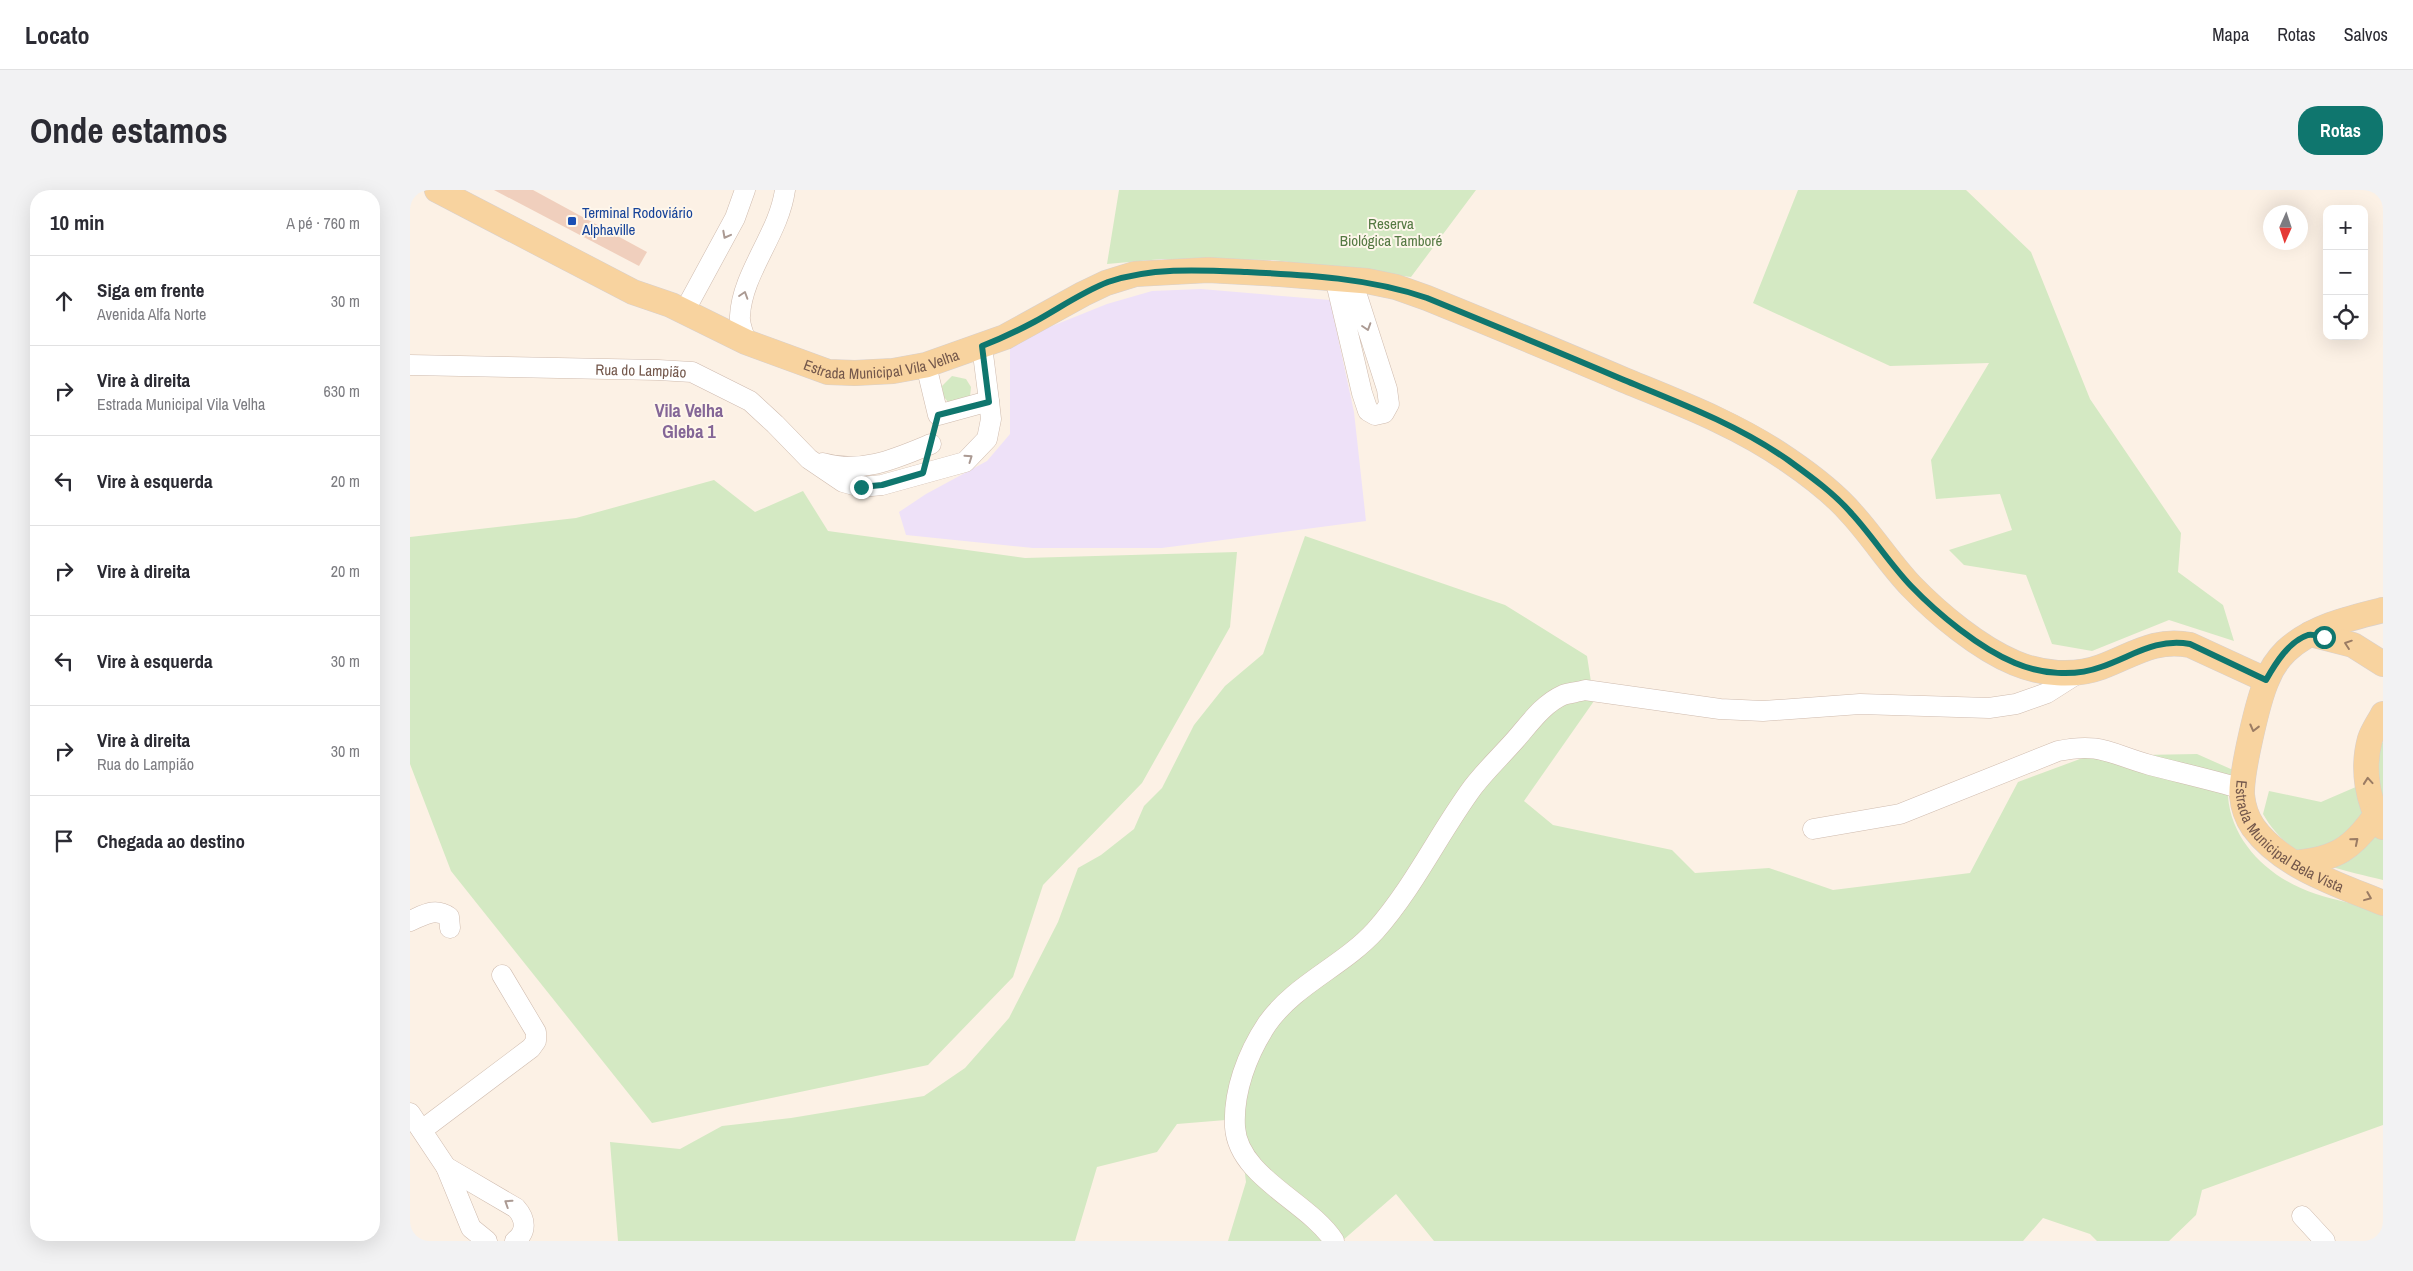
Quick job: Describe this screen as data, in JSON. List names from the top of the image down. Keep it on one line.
{"streets":{"main road":["Estrada Municipal Vila Velha","Estrada Municipal Bela Vista"],"street":["Rua do Lampião"]},"crossings":[["Estrada Municipal Vila Velha","Rua do Lampião"],["Estrada Municipal Vila Velha","Estrada Municipal Bela Vista"]],"districts":["Vila Velha Gleba 1"],"parks":["Reserva Biológica Tamboré"],"places":{"transit":["Terminal Rodoviário Alphaville"]},"north":"bottom","page":{"header":"Locato","nav":["Mapa","Rotas","Salvos"],"buttons":"Rotas","title":"Onde estamos","heading":["10 min","A pé · 760 m"],"map_buttons":["+","−"],"list":[["Siga em frente","Avenida Alfa Norte","30 m"],["Vire à direita","Estrada Municipal Vila Velha","630 m"],["Vire à esquerda","20 m"],["Vire à direita","20 m"],["Vire à esquerda","30 m"],["Vire à direita","Rua do Lampião","30 m"],"Chegada ao destino"]}}
